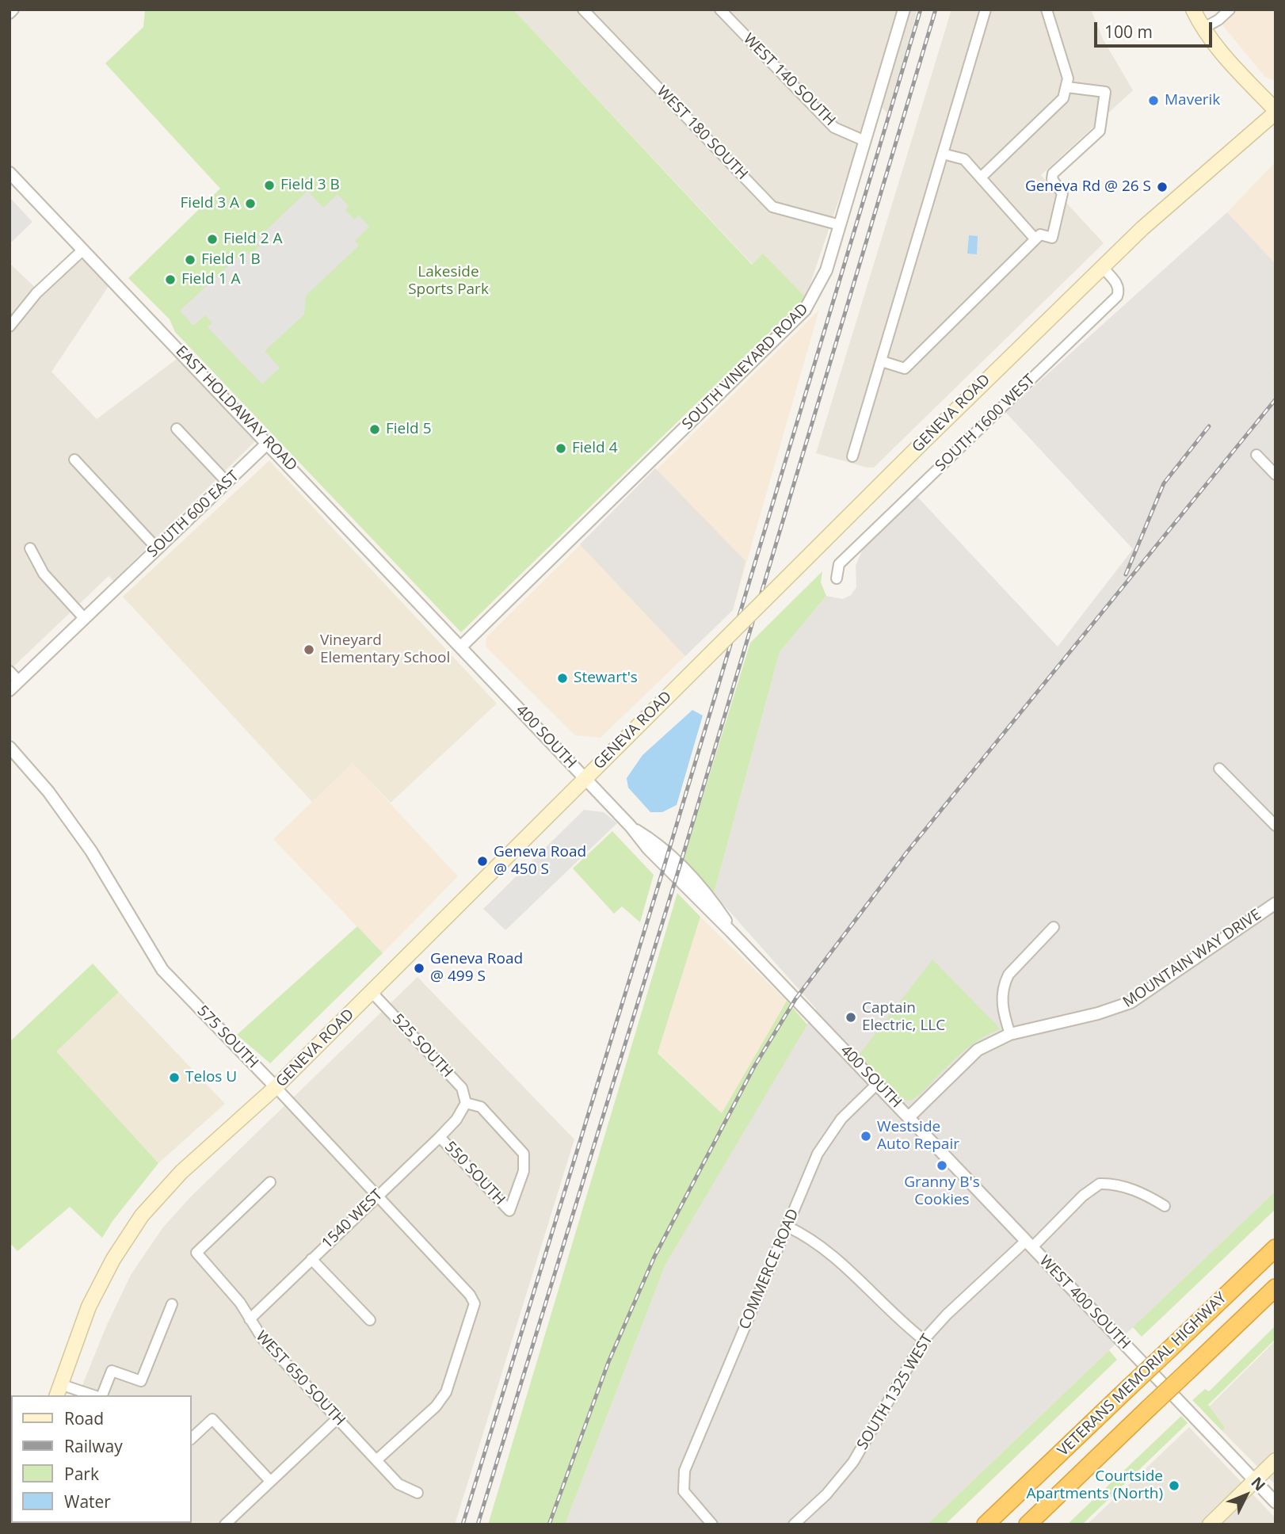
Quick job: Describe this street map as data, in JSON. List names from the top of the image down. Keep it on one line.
{"streets":{"highway":["VETERANS MEMORIAL HIGHWAY"],"main road":["GENEVA ROAD"],"street":["WEST 140 SOUTH","WEST 180 SOUTH","SOUTH VINEYARD ROAD","EAST HOLDAWAY ROAD","SOUTH 1600 WEST","SOUTH 600 EAST","400 SOUTH","MOUNTAIN WAY DRIVE","575 SOUTH","525 SOUTH","550 SOUTH","1540 WEST","COMMERCE ROAD","WEST 400 SOUTH","WEST 650 SOUTH","SOUTH 1325 WEST"]},"crossings":[["WEST 140 SOUTH","SOUTH VINEYARD ROAD"],["WEST 180 SOUTH","SOUTH VINEYARD ROAD"],["SOUTH VINEYARD ROAD","EAST HOLDAWAY ROAD"],["SOUTH VINEYARD ROAD","400 SOUTH"],["EAST HOLDAWAY ROAD","SOUTH 600 EAST"],["EAST HOLDAWAY ROAD","400 SOUTH"],["GENEVA ROAD","SOUTH 1600 WEST"],["GENEVA ROAD","400 SOUTH"],["GENEVA ROAD","575 SOUTH"],["GENEVA ROAD","525 SOUTH"],["400 SOUTH","MOUNTAIN WAY DRIVE"],["400 SOUTH","COMMERCE ROAD"],["400 SOUTH","WEST 400 SOUTH"],["400 SOUTH","SOUTH 1325 WEST"],["575 SOUTH","1540 WEST"],["575 SOUTH","WEST 650 SOUTH"],["525 SOUTH","550 SOUTH"],["525 SOUTH","1540 WEST"],["550 SOUTH","1540 WEST"],["1540 WEST","WEST 650 SOUTH"],["WEST 400 SOUTH","SOUTH 1325 WEST"]],"parks":["Lakeside Sports Park"],"places":["Maverik","Field 3 B","Geneva Rd @ 26 S","Field 3 A","Field 2 A","Field 1 B","Field 1 A","Field 5","Field 4","Vineyard Elementary School","Stewart's","Geneva Road @ 450 S","Geneva Road @ 499 S","Captain Electric, LLC","Telos U","Westside Auto Repair","Granny B's Cookies","Courtside Apartments (North)"],"legend":["Road","Railway","Park","Water"],"scale_bar":"100 m","north":"top right"}
